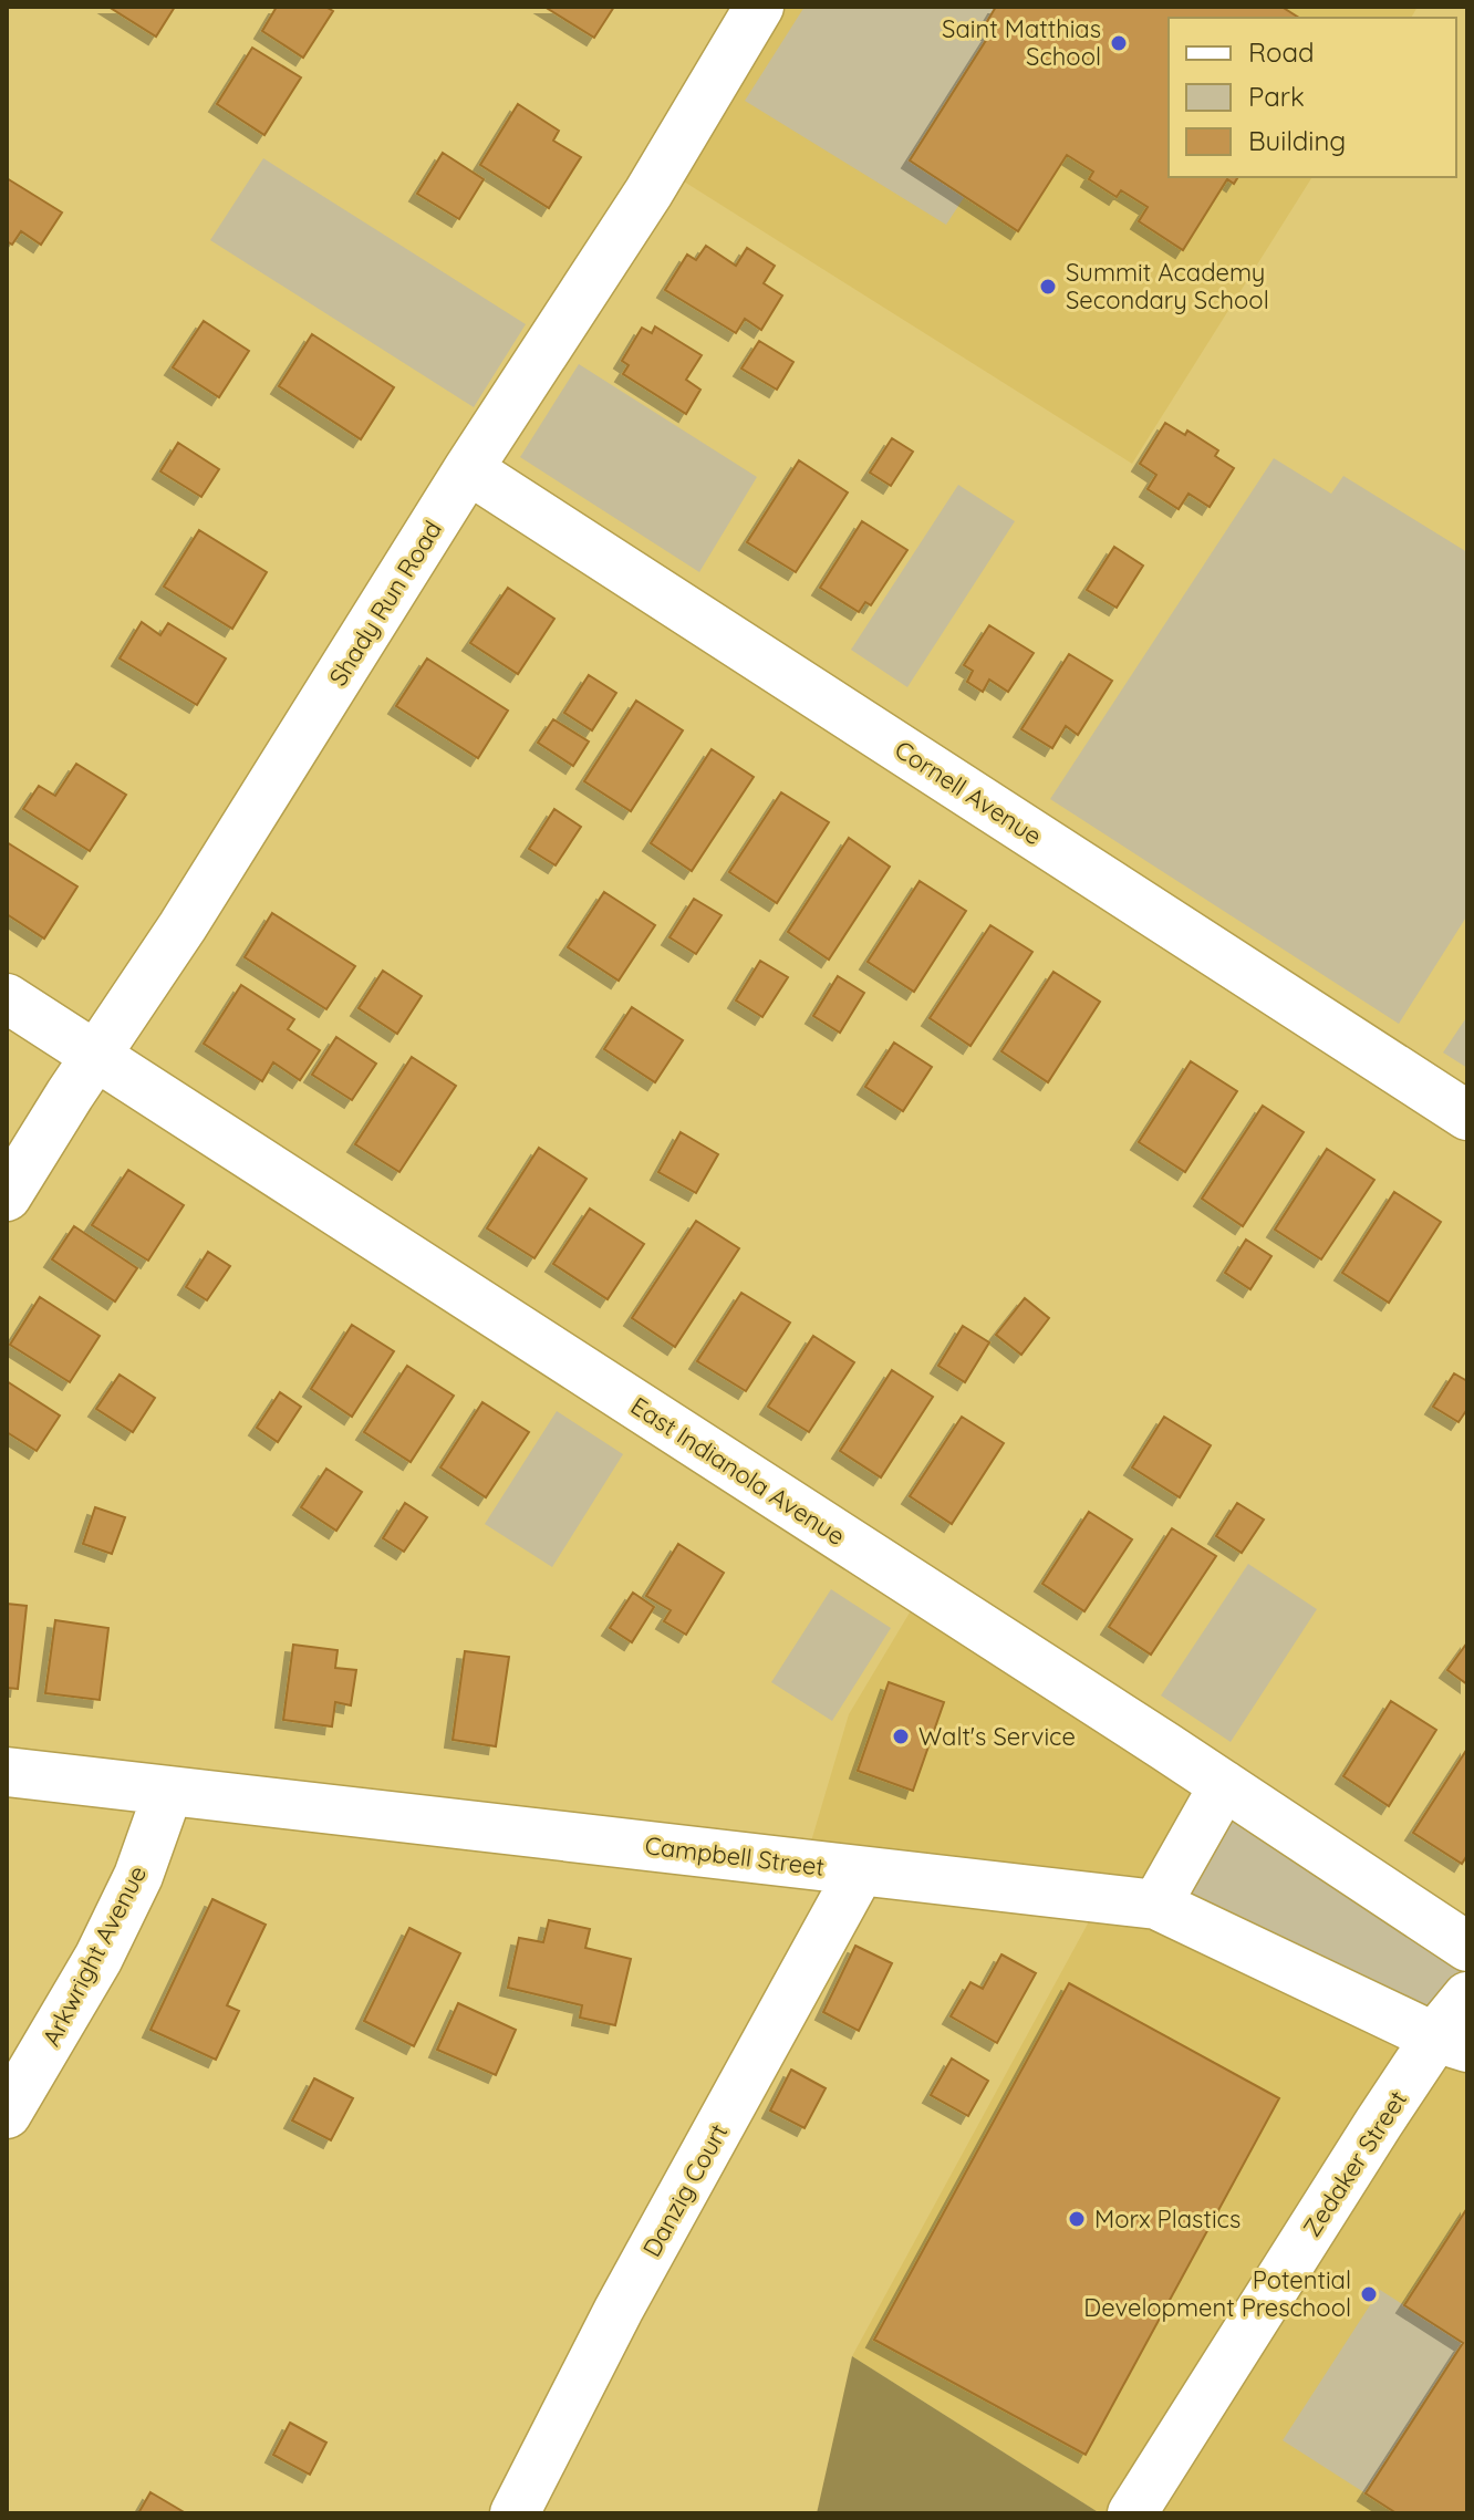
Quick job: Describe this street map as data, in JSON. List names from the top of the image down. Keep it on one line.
{"streets":{"street":["Shady Run Road","Cornell Avenue","East Indianola Avenue","Campbell Street","Arkwright Avenue","Zedaker Street","Danzig Court"]},"crossings":[["Shady Run Road","Cornell Avenue"],["Shady Run Road","East Indianola Avenue"],["Campbell Street","Arkwright Avenue"],["Campbell Street","Zedaker Street"],["Campbell Street","Danzig Court"]],"places":["Saint Matthias School","Summit Academy Secondary School","Walt's Service","Morx Plastics","Potential Development Preschool"],"legend":["Road","Park","Building"]}
